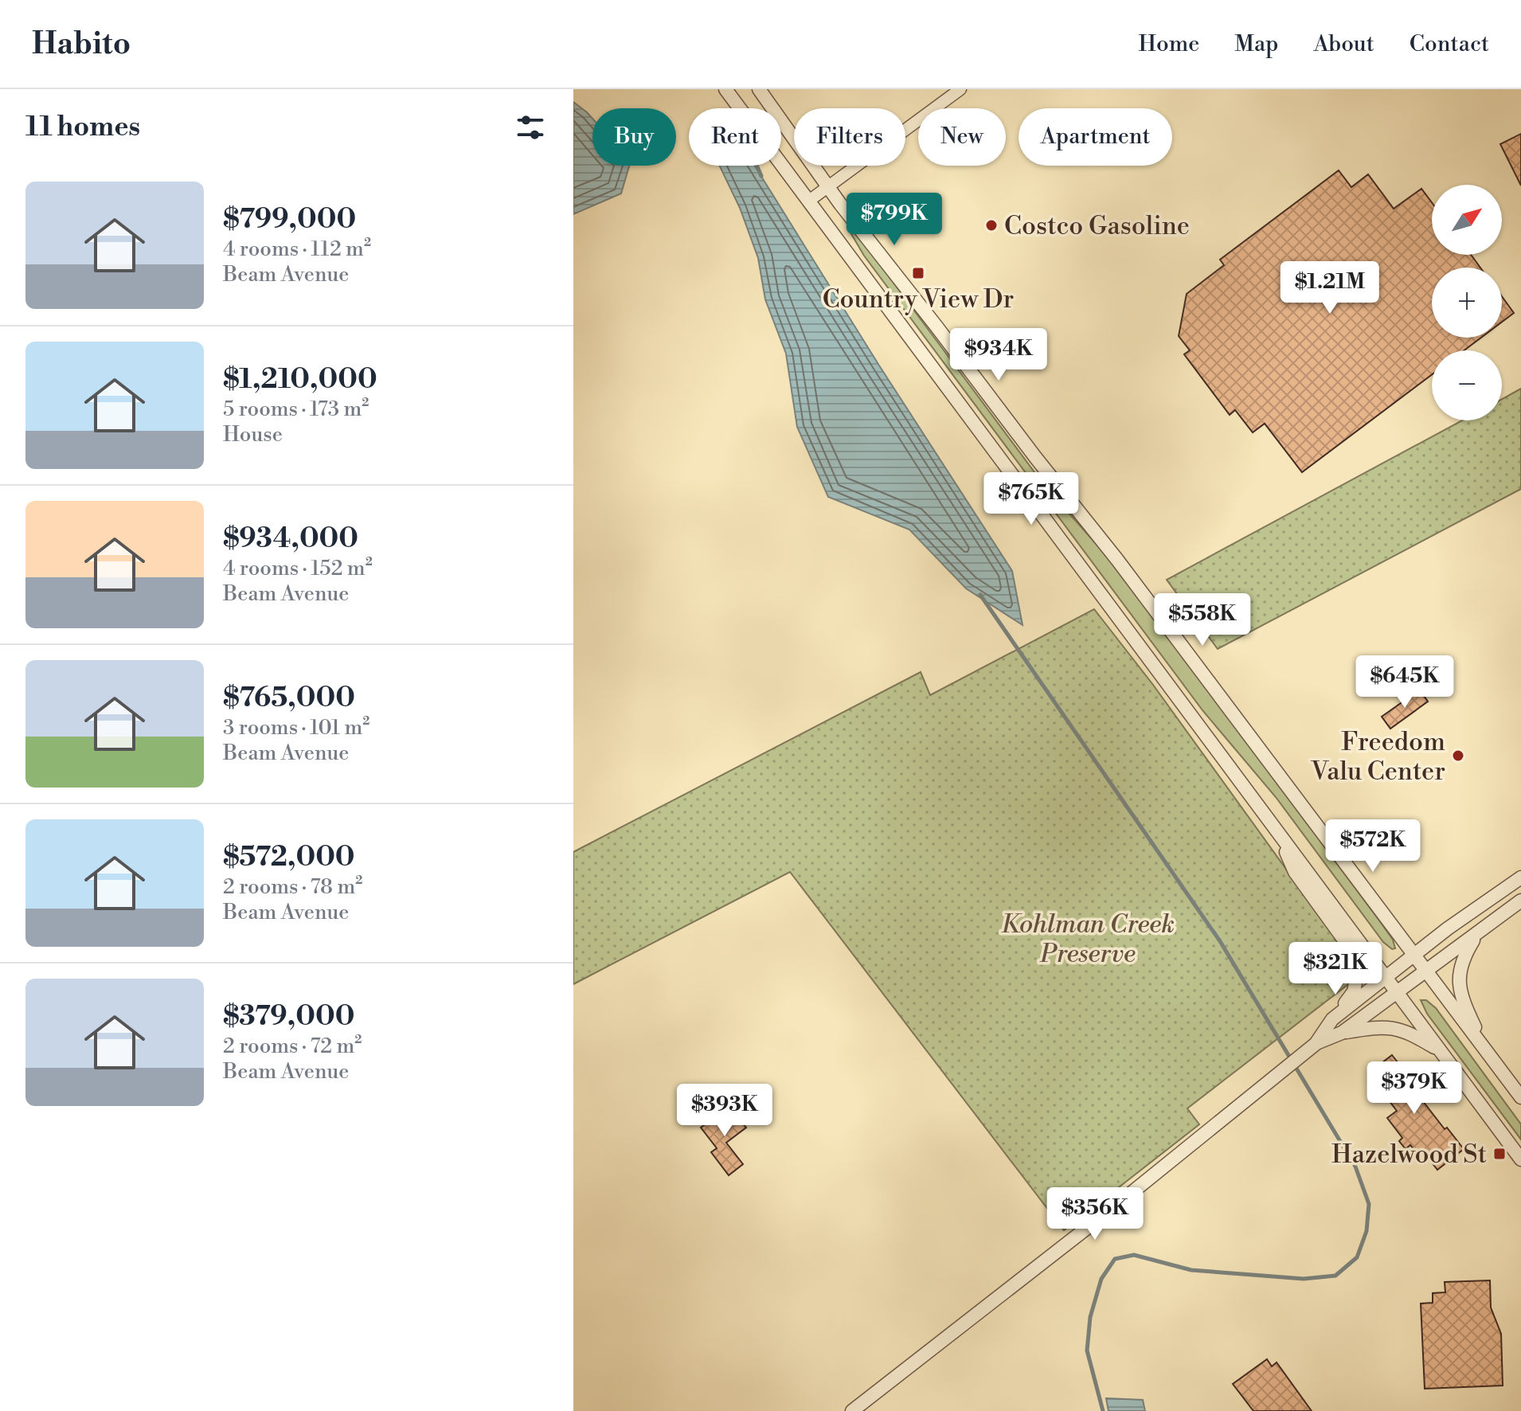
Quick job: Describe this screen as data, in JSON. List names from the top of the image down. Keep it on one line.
{"parks":["Kohlman Creek Preserve"],"places":{"other":["Costco Gasoline","Freedom Valu Center"],"transit":["Country View Dr","Hazelwood St"]},"north":"top right","page":{"header":"Habito","nav":["Home","Map","About","Contact"],"heading":"11 homes","chip":["Buy","Rent","Filters","New","Apartment"],"list":[{"name":"$799,000","note":"4 rooms · 112 m² · Beam Avenue"},{"name":"$1,210,000","note":"5 rooms · 173 m² · House"},{"name":"$934,000","note":"4 rooms · 152 m² · Beam Avenue"},{"name":"$765,000","note":"3 rooms · 101 m² · Beam Avenue"},{"name":"$572,000","note":"2 rooms · 78 m² · Beam Avenue"},{"name":"$379,000","note":"2 rooms · 72 m² · Beam Avenue"}],"map_buttons":["+","−"],"price":["$799K","$1.21M","$934K","$765K","$558K","$645K","$572K","$321K","$379K","$393K","$356K"]}}
